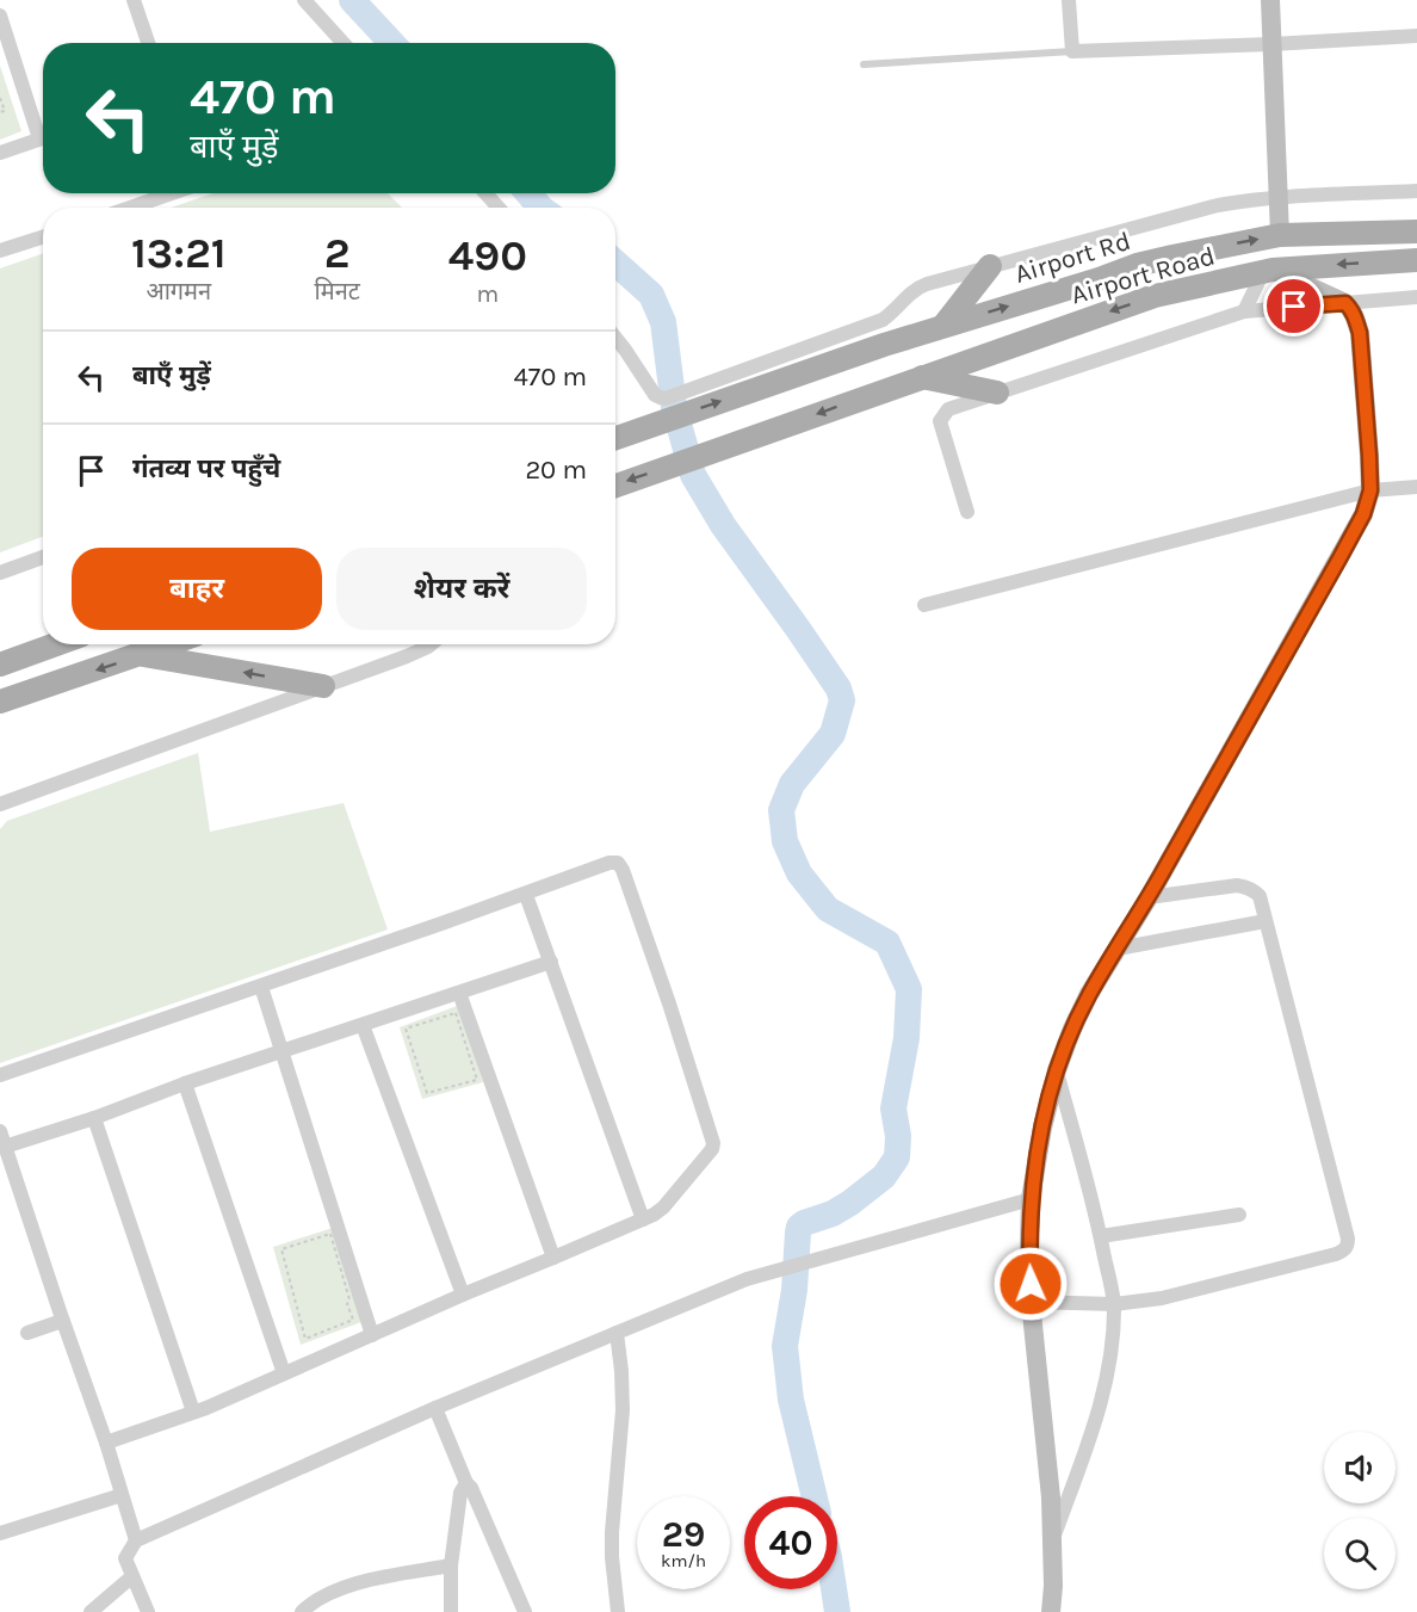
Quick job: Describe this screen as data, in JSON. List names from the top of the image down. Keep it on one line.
{"streets":{"main road":["Airport Rd","Airport Road"]},"one_way":["Airport Rd","Airport Road"],"page":{"turn":["470 m","बाएँ मुड़ें"],"eta":["13:21","आगमन","2","मिनट","490","m"],"list":[{"name":"बाएँ मुड़ें","value":"470 m"},{"name":"गंतव्य पर पहुँचे","value":"20 m"}],"buttons":["बाहर","शेयर करें"],"speed":"29 km/h","limit":"40"}}
